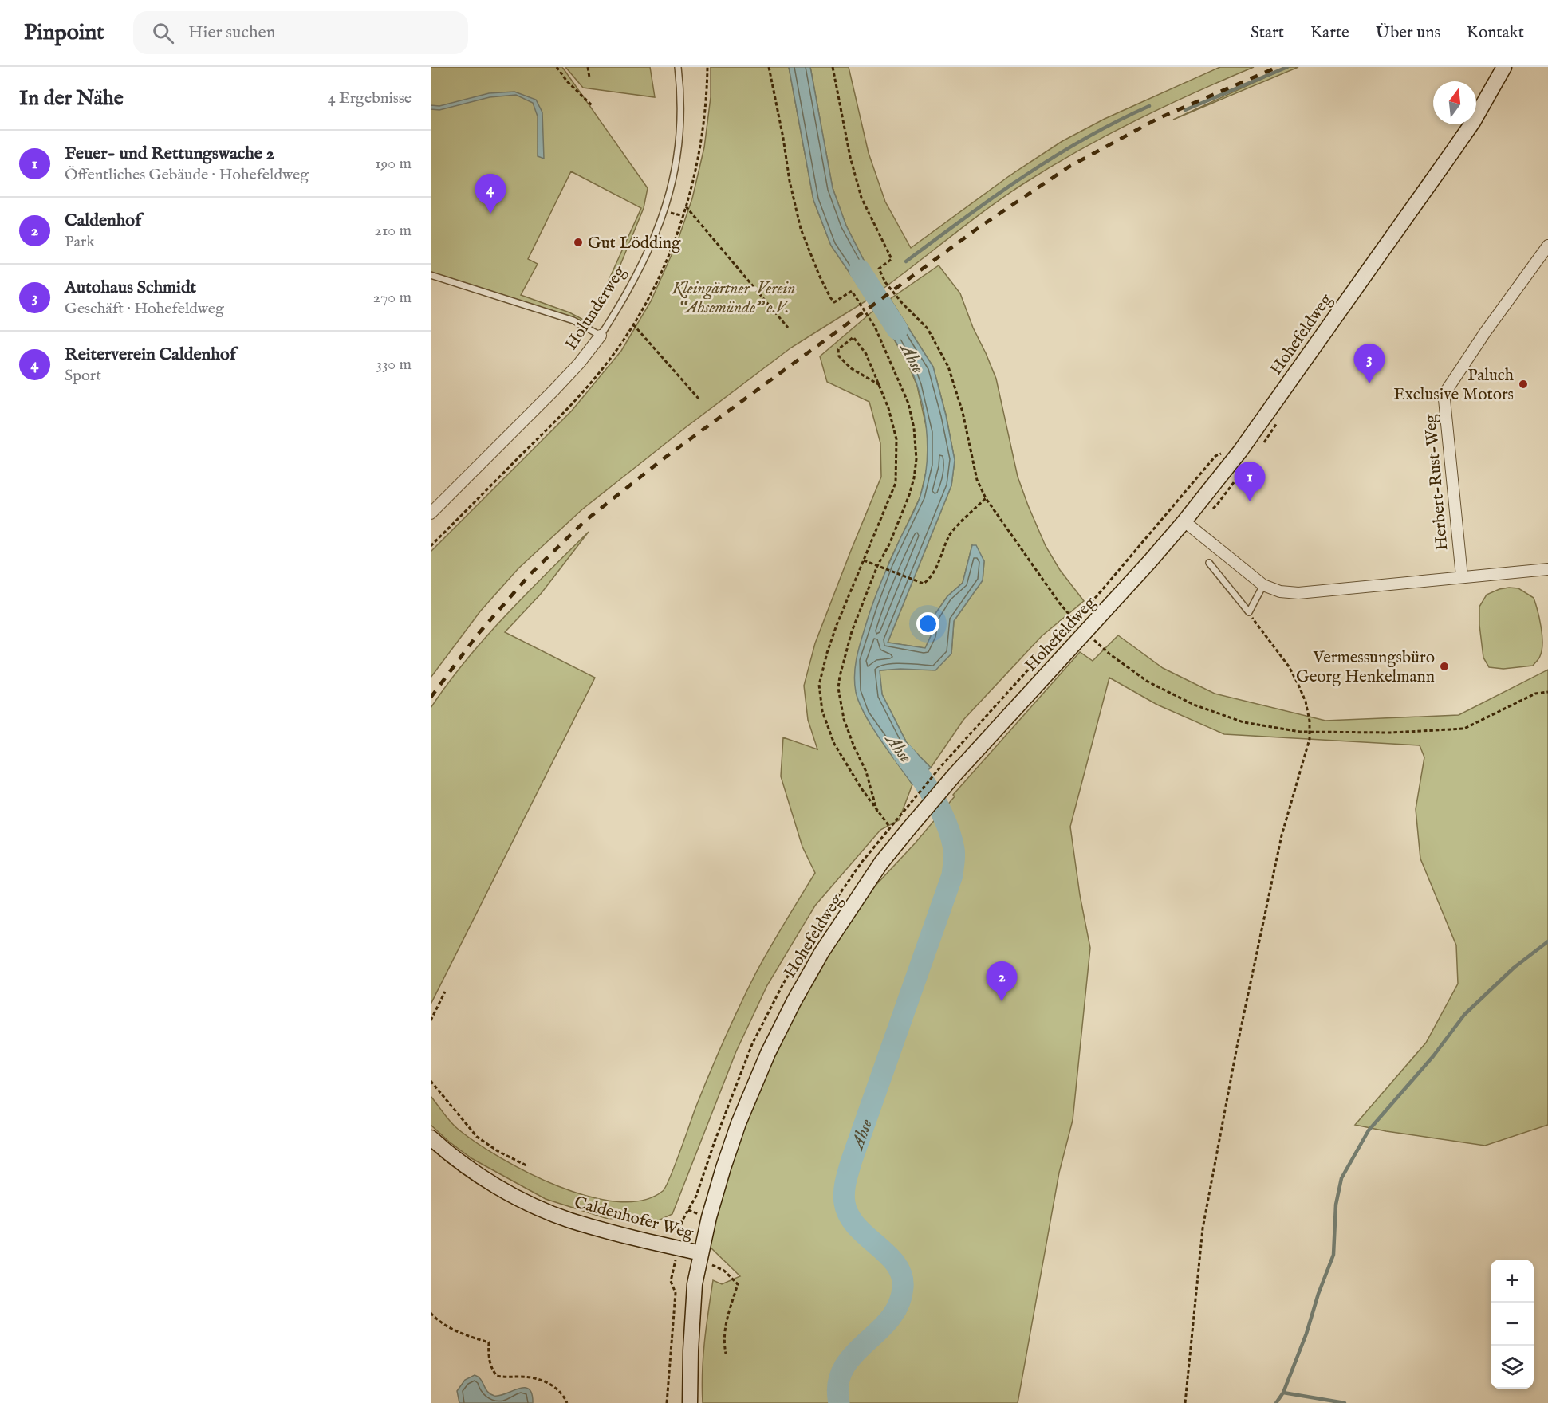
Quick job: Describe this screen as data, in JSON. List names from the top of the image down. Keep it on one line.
{"streets":{"main road":["Hohefeldweg","Caldenhofer Weg"],"street":["Holunderweg","Herbert-Rust-Weg"]},"crossings":[["Hohefeldweg","Caldenhofer Weg"]],"water":["Ahse"],"parks":["Kleingärtner-Verein “Ahsemünde” e.V."],"places":["Gut Lödding","Paluch Exclusive Motors","Vermessungsbüro Georg Henkelmann"],"north":"top","page":{"header":"Pinpoint","search":"Hier suchen","nav":["Start","Karte","Über uns","Kontakt"],"heading":["In der Nähe","4 Ergebnisse"],"list":[{"mark":"1","name":"Feuer- und Rettungswache 2","note":"Öffentliches Gebäude · Hohefeldweg","value":"190 m"},{"mark":"2","name":"Caldenhof","note":"Park","value":"210 m"},{"mark":"3","name":"Autohaus Schmidt","note":"Geschäft · Hohefeldweg","value":"270 m"},{"mark":"4","name":"Reiterverein Caldenhof","note":"Sport","value":"330 m"}],"pins":["4","3","1","2"],"map_buttons":["+","−"]}}
